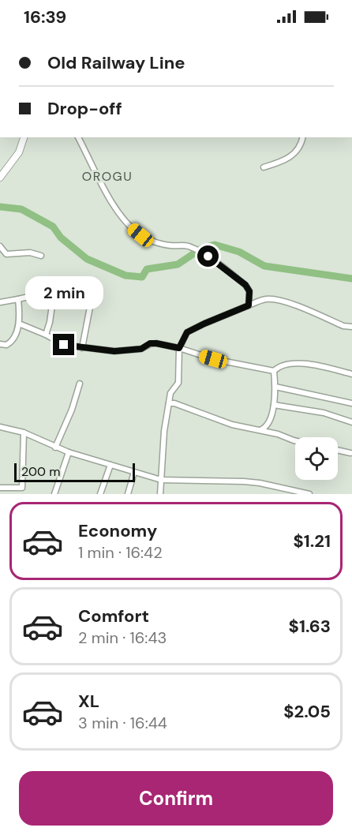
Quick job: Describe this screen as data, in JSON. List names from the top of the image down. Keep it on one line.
{"districts":["OROGU"],"scale_bar":"200 m","page":{"status":"16:39","banner":["Old Railway Line","Drop-off"],"bubble":"2 min","scale":"200 m","list":[{"name":"Economy","note":"1 min · 16:42","value":"$1.21"},{"name":"Comfort","note":"2 min · 16:43","value":"$1.63"},{"name":"XL","note":"3 min · 16:44","value":"$2.05"}],"buttons":"Confirm"}}
